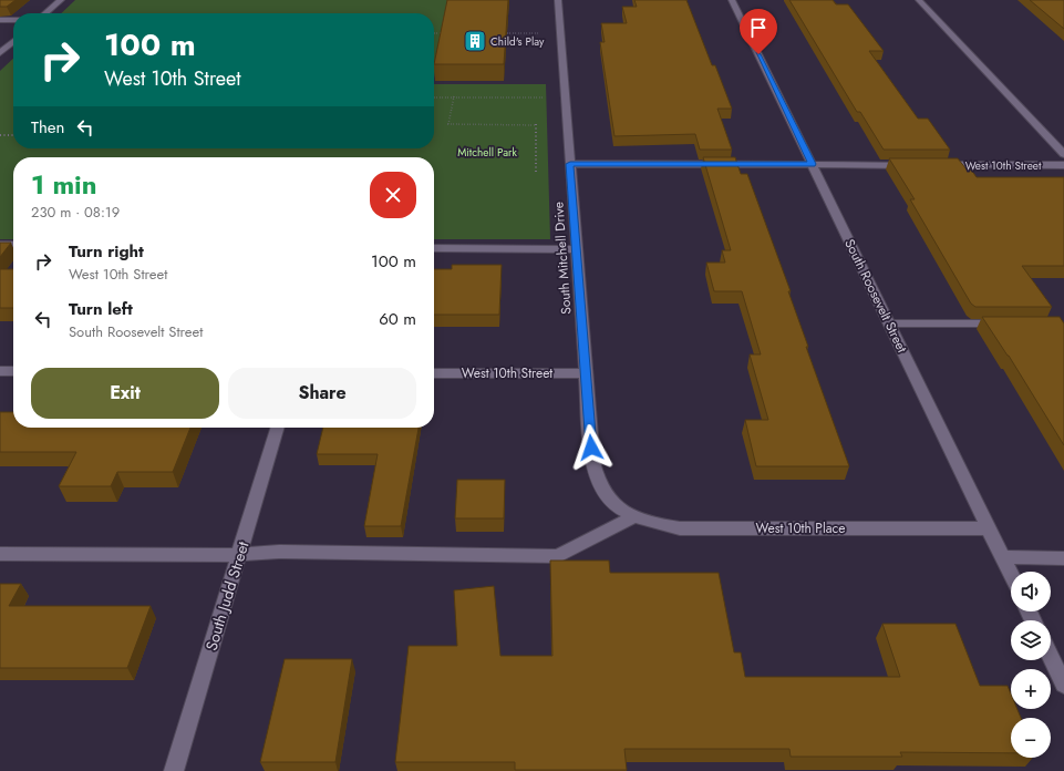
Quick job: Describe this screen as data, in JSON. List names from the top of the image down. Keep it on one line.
{"streets":{"street":["West 10th Street","South Mitchell Drive","South Roosevelt Street","West 10th Place","South Judd Street"]},"crossings":[["West 10th Street","South Mitchell Drive"],["South Mitchell Drive","West 10th Place"],["South Roosevelt Street","West 10th Place"]],"parks":["Mitchell Park"],"places":{"building":["Child's Play"]},"page":{"turn":["100 m","West 10th Street"],"then":"Then","heading":["1 min","230 m · 08:19"],"list":[{"name":"Turn right","note":"West 10th Street","value":"100 m"},{"name":"Turn left","note":"South Roosevelt Street","value":"60 m"}],"buttons":["Exit","Share"],"map_buttons":["+","−"]}}
